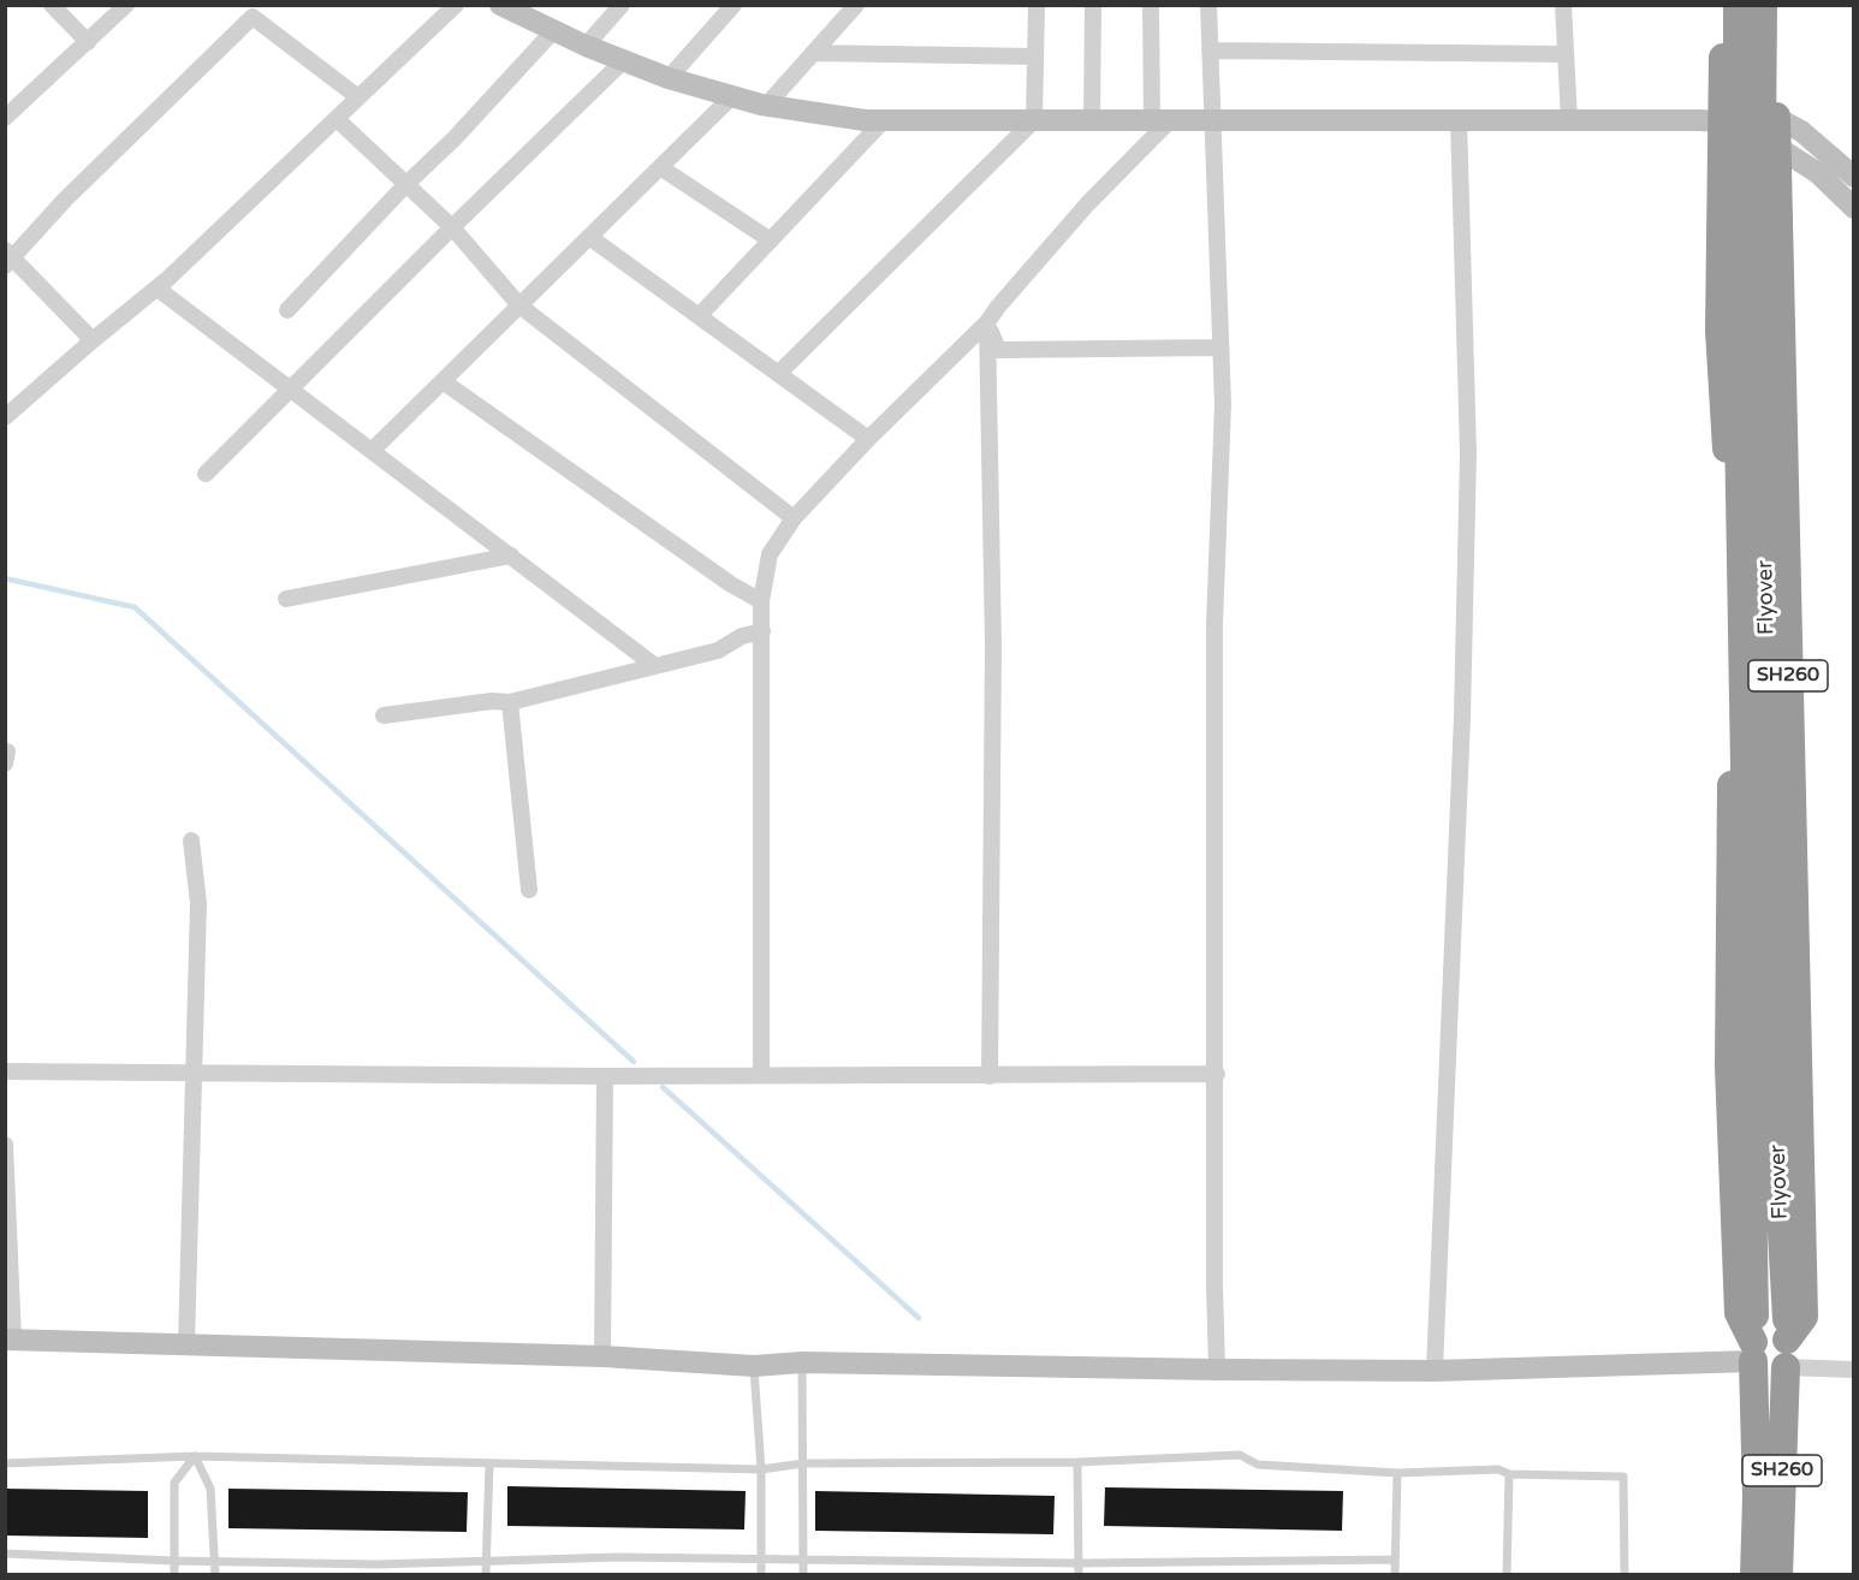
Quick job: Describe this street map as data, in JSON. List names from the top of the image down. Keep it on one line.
{"streets":{"highway":["Flyover","SH260"]},"crossings":[["Flyover","SH260"]]}
